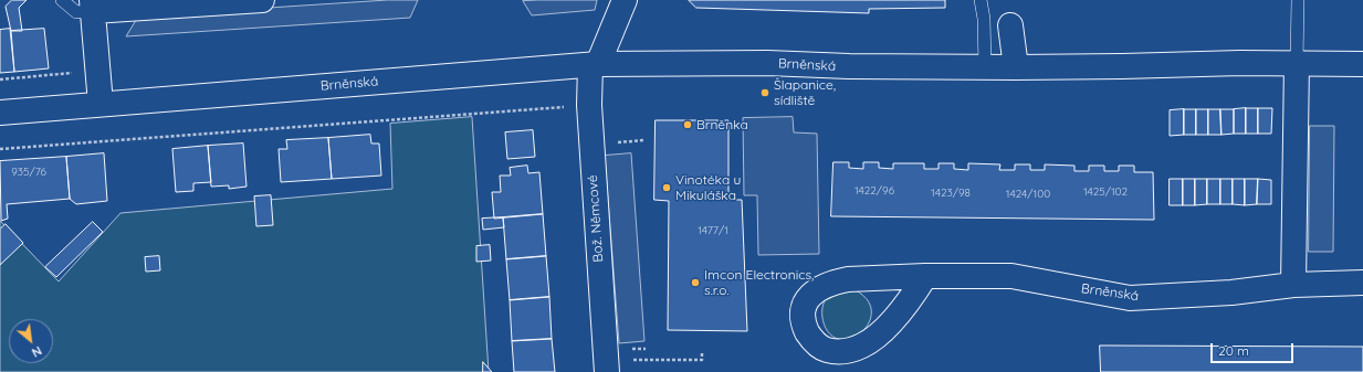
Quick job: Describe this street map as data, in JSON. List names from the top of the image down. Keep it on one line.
{"streets":{"street":["Brněnská","Bož. Němcové"]},"crossings":[["Brněnská","Bož. Němcové"]],"places":["Šlapanice, sídliště","Brněnka","Vinotéka u Mikuláška","Imcon Electronics, s.r.o."],"house_numbers":["935/76","1422/96","1425/102","1423/98","1424/100","1477/1"],"scale_bar":"20 m","north":"bottom right"}
